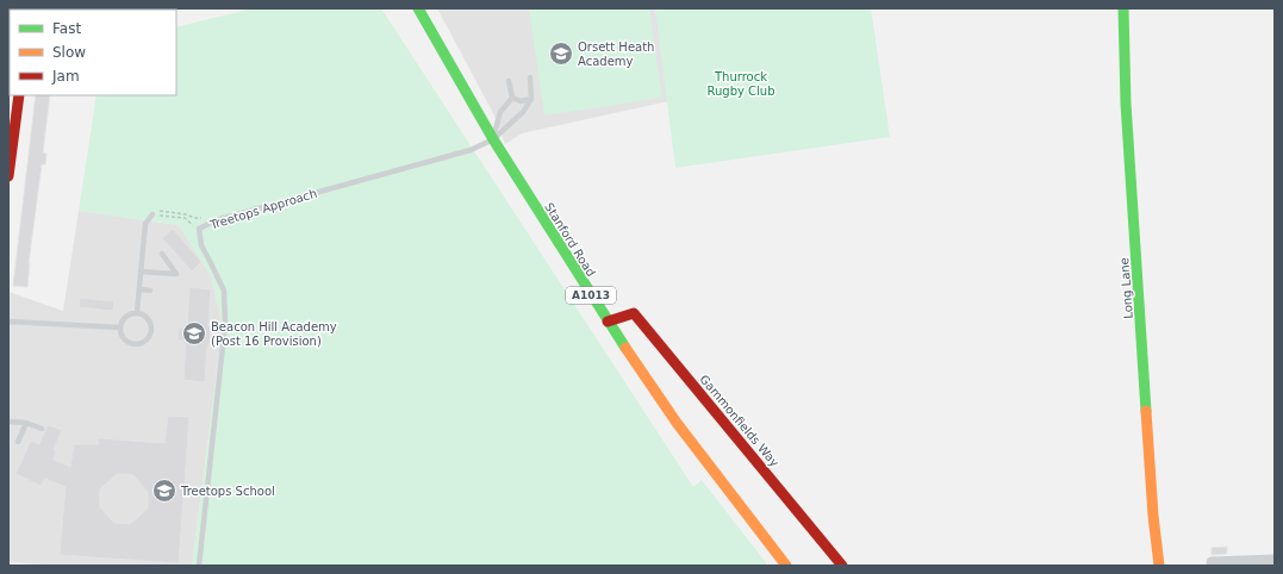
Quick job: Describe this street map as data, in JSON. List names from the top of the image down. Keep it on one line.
{"streets":{"street":["Stanford Road","Long Lane","A1013","Gammonfields Way"],"lane":["Treetops Approach"]},"crossings":[["Treetops Approach","Stanford Road"],["Stanford Road","Gammonfields Way"]],"parks":["Thurrock Rugby Club"],"places":{"school or university":["Orsett Heath Academy","Beacon Hill Academy (Post 16 Provision)","Treetops School"]},"legend":["Fast","Slow","Jam"]}
